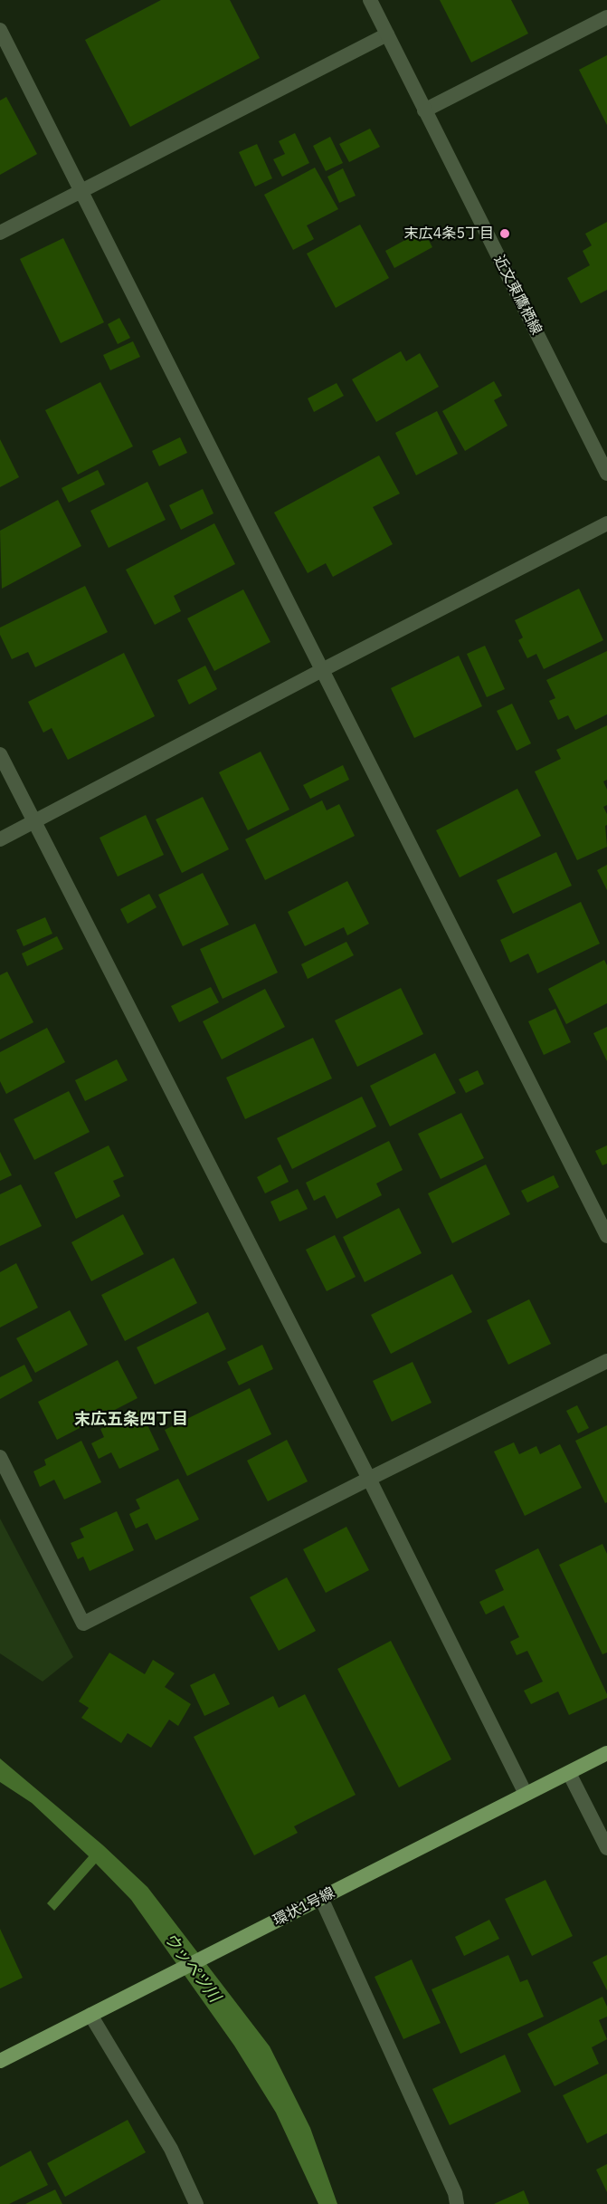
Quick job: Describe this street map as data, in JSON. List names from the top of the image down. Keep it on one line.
{"streets":{"main road":["環状1号線"],"street":["近文東鷹栖線"]},"districts":["末広五条四丁目"],"water":["ウッペツ川"],"places":["末広4条5丁目"]}
